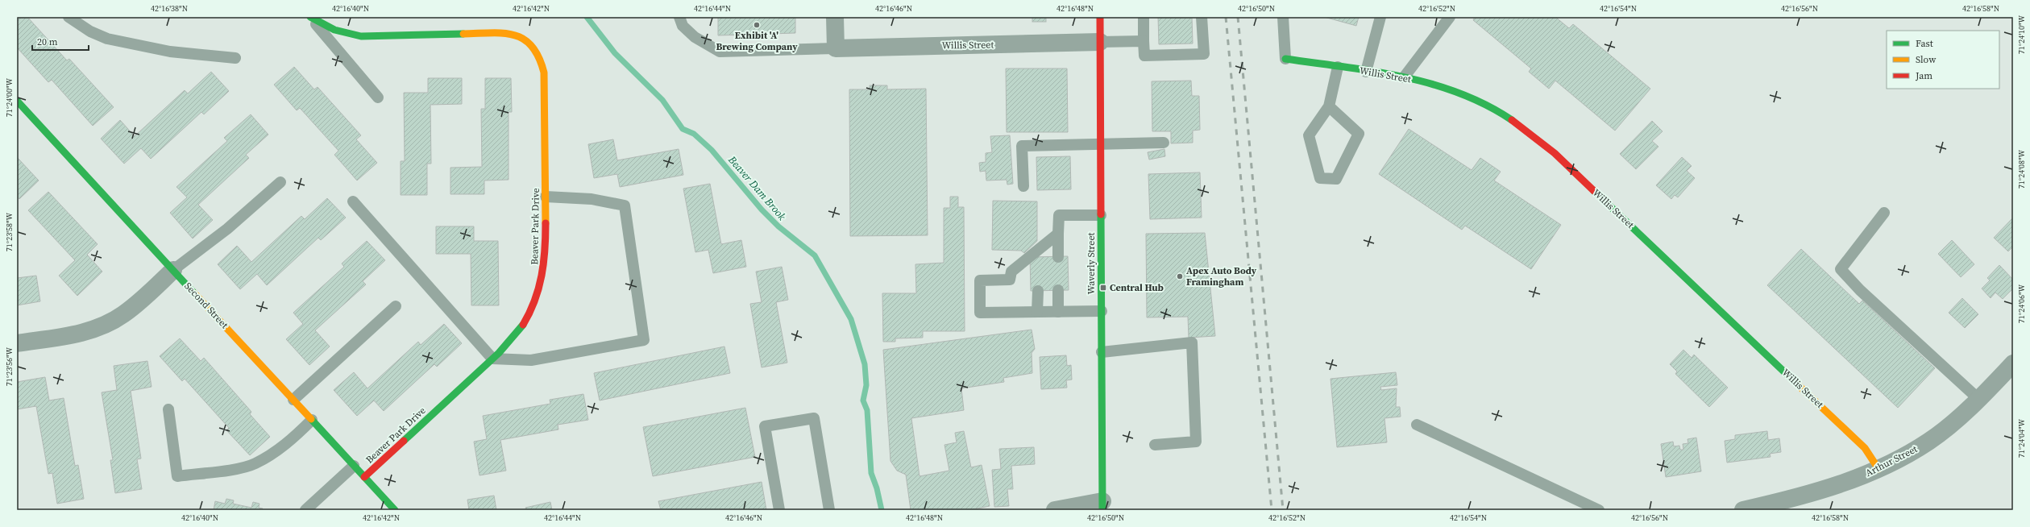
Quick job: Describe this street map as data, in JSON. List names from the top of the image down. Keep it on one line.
{"streets":{"street":["Willis Street","Beaver Park Drive","Waverly Street","Second Street","Arthur Street"]},"crossings":[["Willis Street","Waverly Street"],["Willis Street","Arthur Street"],["Beaver Park Drive","Second Street"]],"water":["Beaver Dam Brook"],"places":{"other":["Exhibit 'A' Brewing Company","Apex Auto Body Framingham"],"transit":["Central Hub"]},"legend":["Fast","Slow","Jam"],"scale_bar":"20 m","coordinates":["42°16'38\"N","42°16'40\"N","42°16'42\"N","42°16'44\"N","42°16'46\"N","42°16'48\"N","42°16'50\"N","42°16'52\"N","42°16'54\"N","42°16'56\"N","42°16'58\"N","71°24'10\"W","71°24'00\"W","71°24'08\"W","71°23'58\"W","71°24'06\"W","71°23'56\"W","71°24'04\"W"]}
